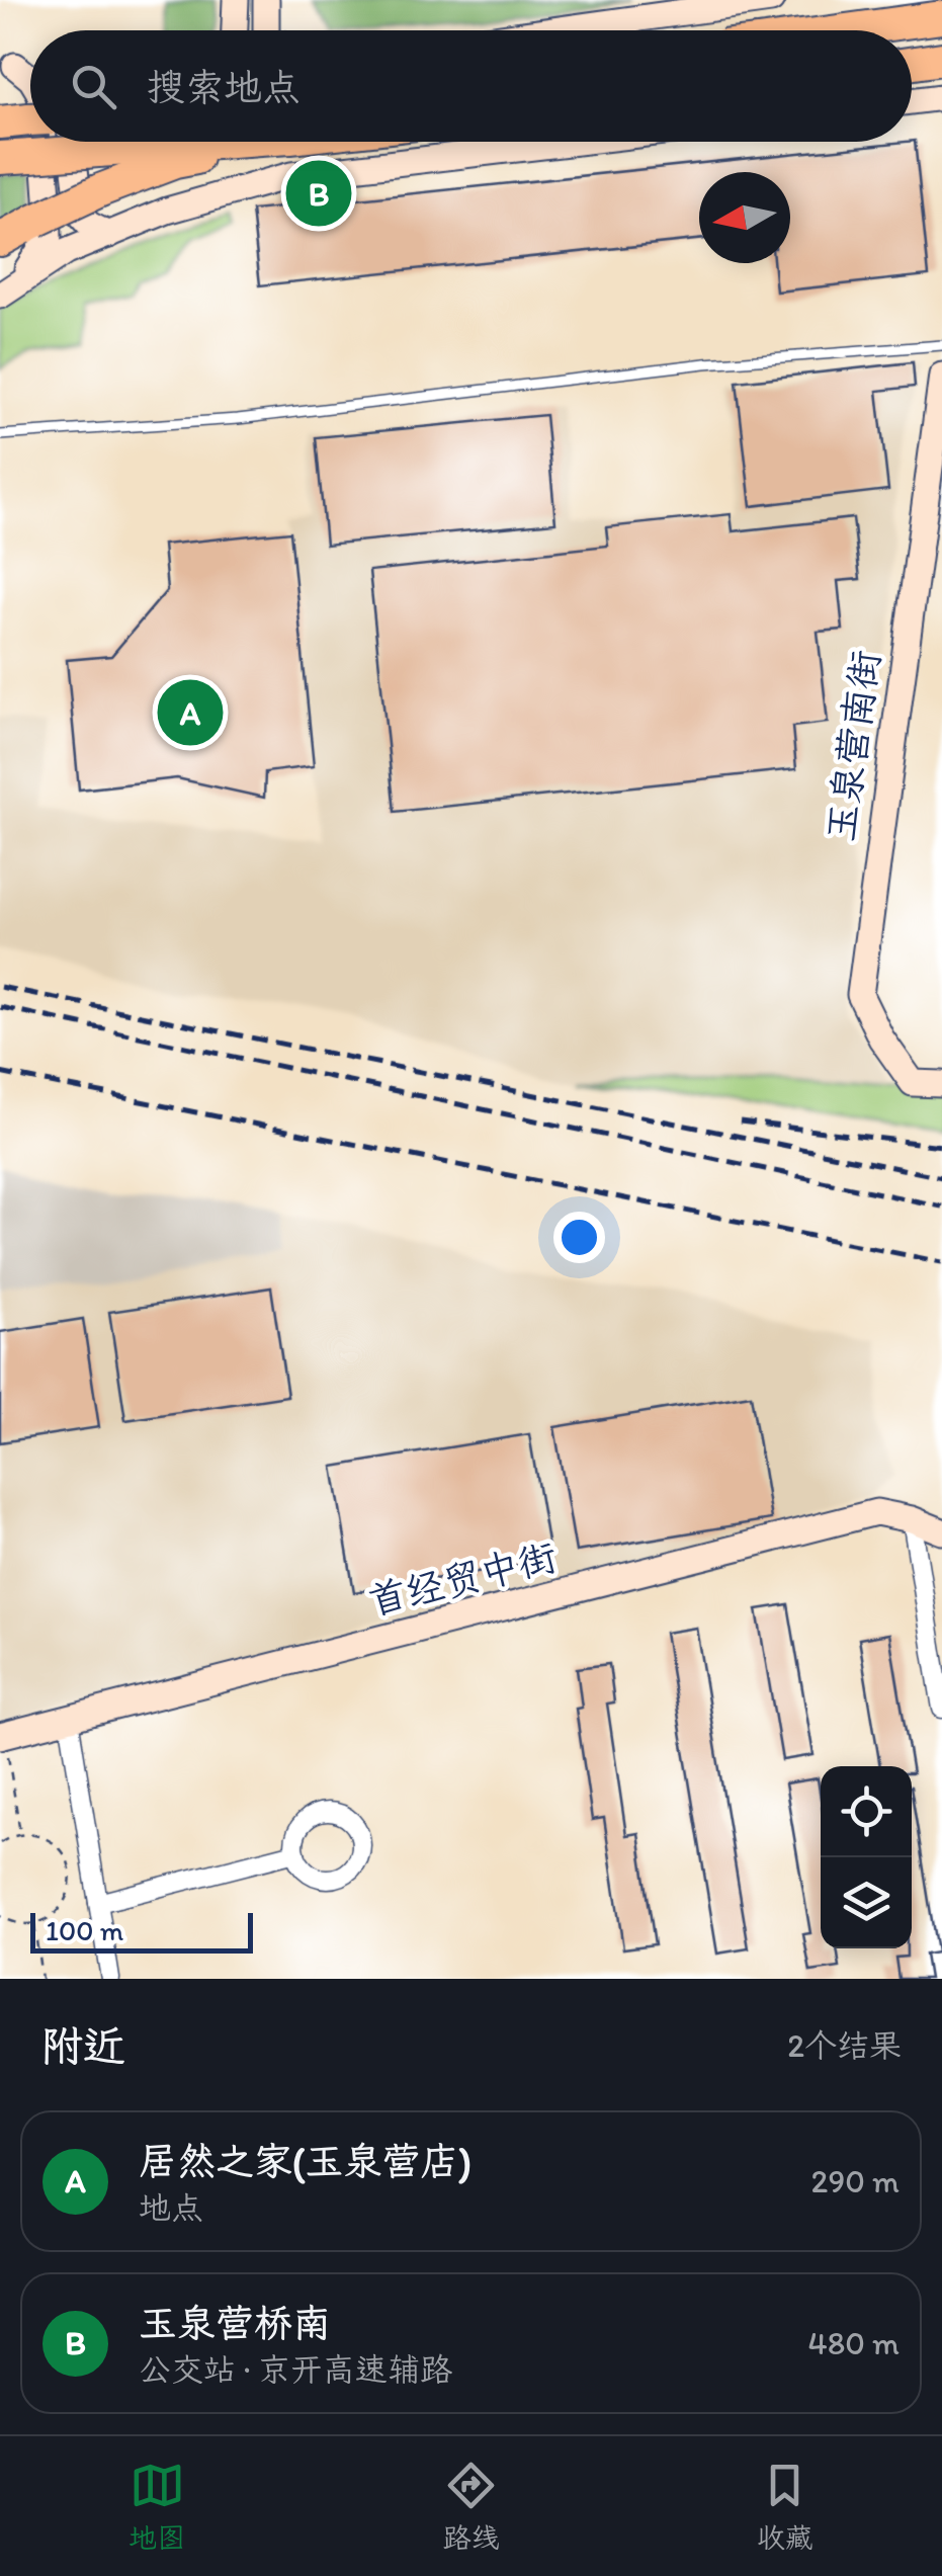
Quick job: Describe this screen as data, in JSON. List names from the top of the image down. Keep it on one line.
{"streets":{"street":["玉泉营南街","首经贸中街"]},"scale_bar":"100 m","north":"left","page":{"search":"搜索地点","pins":["B","A"],"scale":"100 m","heading":["附近","2个结果"],"list":[{"mark":"A","name":"居然之家(玉泉营店)","note":"地点","value":"290 m"},{"mark":"B","name":"玉泉营桥南","note":"公交站 · 京开高速辅路","value":"480 m"}],"nav":["地图","路线","收藏"]}}
